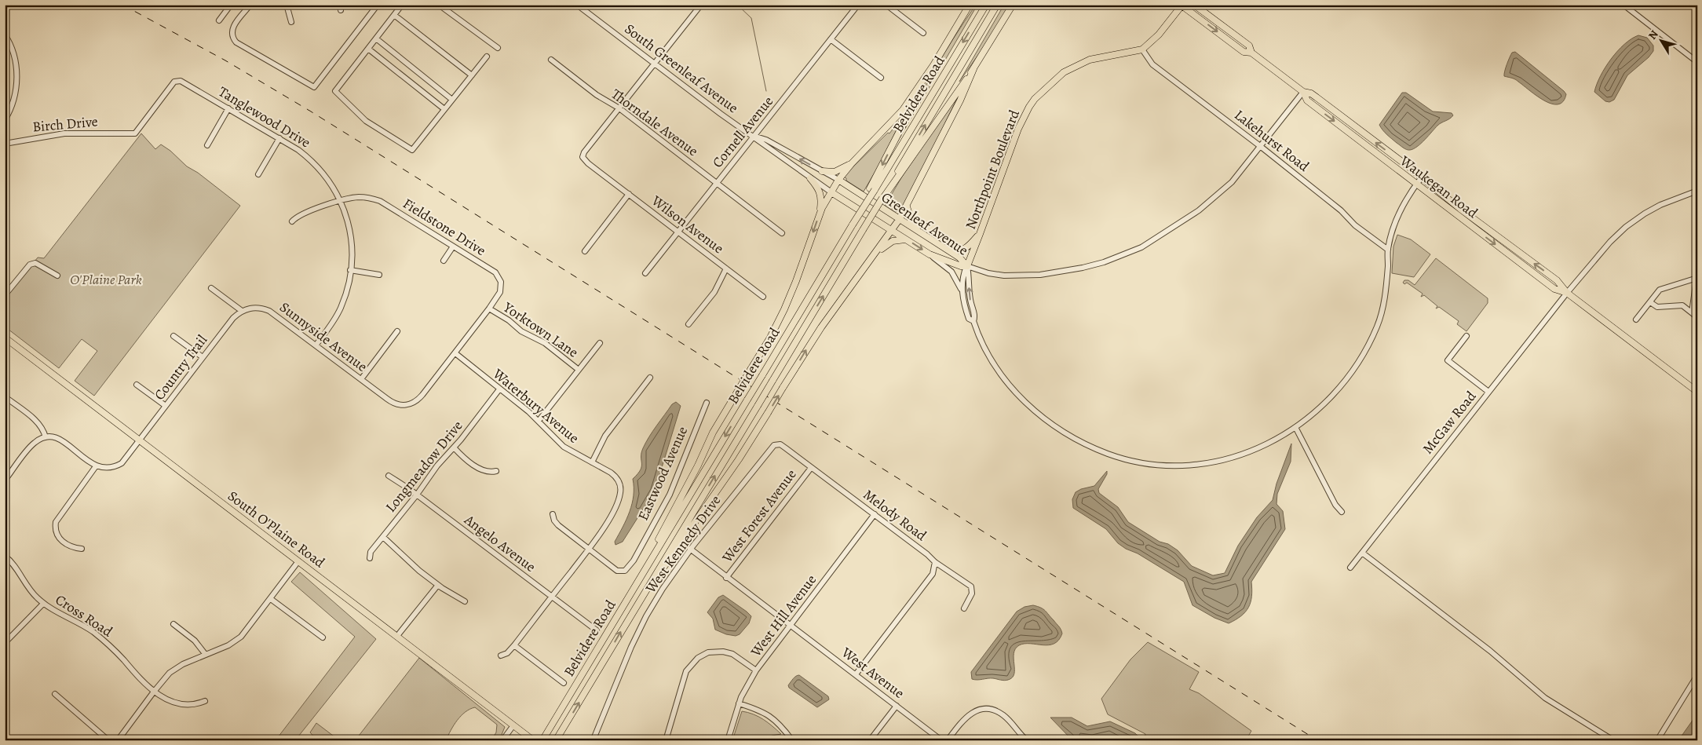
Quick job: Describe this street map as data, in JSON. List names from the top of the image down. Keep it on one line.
{"streets":{"main road":["Belvidere Road","Northpoint Boulevard","Waukegan Road","Greenleaf Avenue","South O'Plaine Road"],"street":["South Greenleaf Avenue","Tanglewood Drive","Thorndale Avenue","Birch Drive","Cornell Avenue","Lakehurst Road","Wilson Avenue","Fieldstone Drive","Yorktown Lane","Sunnyside Avenue","Country Trail","Waterbury Avenue","McGaw Road","Longmeadow Drive","Eastwood Avenue","Melody Road","West Forest Avenue","Angelo Avenue","West Kennedy Drive","Cross Road","West Hill Avenue","West Avenue"]},"crossings":[["South Greenleaf Avenue","Cornell Avenue"],["South Greenleaf Avenue","Greenleaf Avenue"],["Tanglewood Drive","Birch Drive"],["Tanglewood Drive","Fieldstone Drive"],["Tanglewood Drive","Sunnyside Avenue"],["Thorndale Avenue","Cornell Avenue"],["Thorndale Avenue","Wilson Avenue"],["Cornell Avenue","Wilson Avenue"],["Lakehurst Road","Northpoint Boulevard"],["Northpoint Boulevard","Greenleaf Avenue"],["Waukegan Road","McGaw Road"],["Fieldstone Drive","Yorktown Lane"],["Fieldstone Drive","Sunnyside Avenue"],["Fieldstone Drive","Waterbury Avenue"],["Sunnyside Avenue","Country Trail"],["Sunnyside Avenue","Waterbury Avenue"],["Country Trail","South O'Plaine Road"],["Waterbury Avenue","Longmeadow Drive"],["Waterbury Avenue","Eastwood Avenue"],["Longmeadow Drive","Angelo Avenue"],["Melody Road","West Forest Avenue"],["Melody Road","West Kennedy Drive"],["Melody Road","West Hill Avenue"],["West Forest Avenue","West Avenue"],["West Kennedy Drive","West Avenue"],["West Hill Avenue","West Avenue"]],"parks":["O'Plaine Park"],"north":"top left"}
